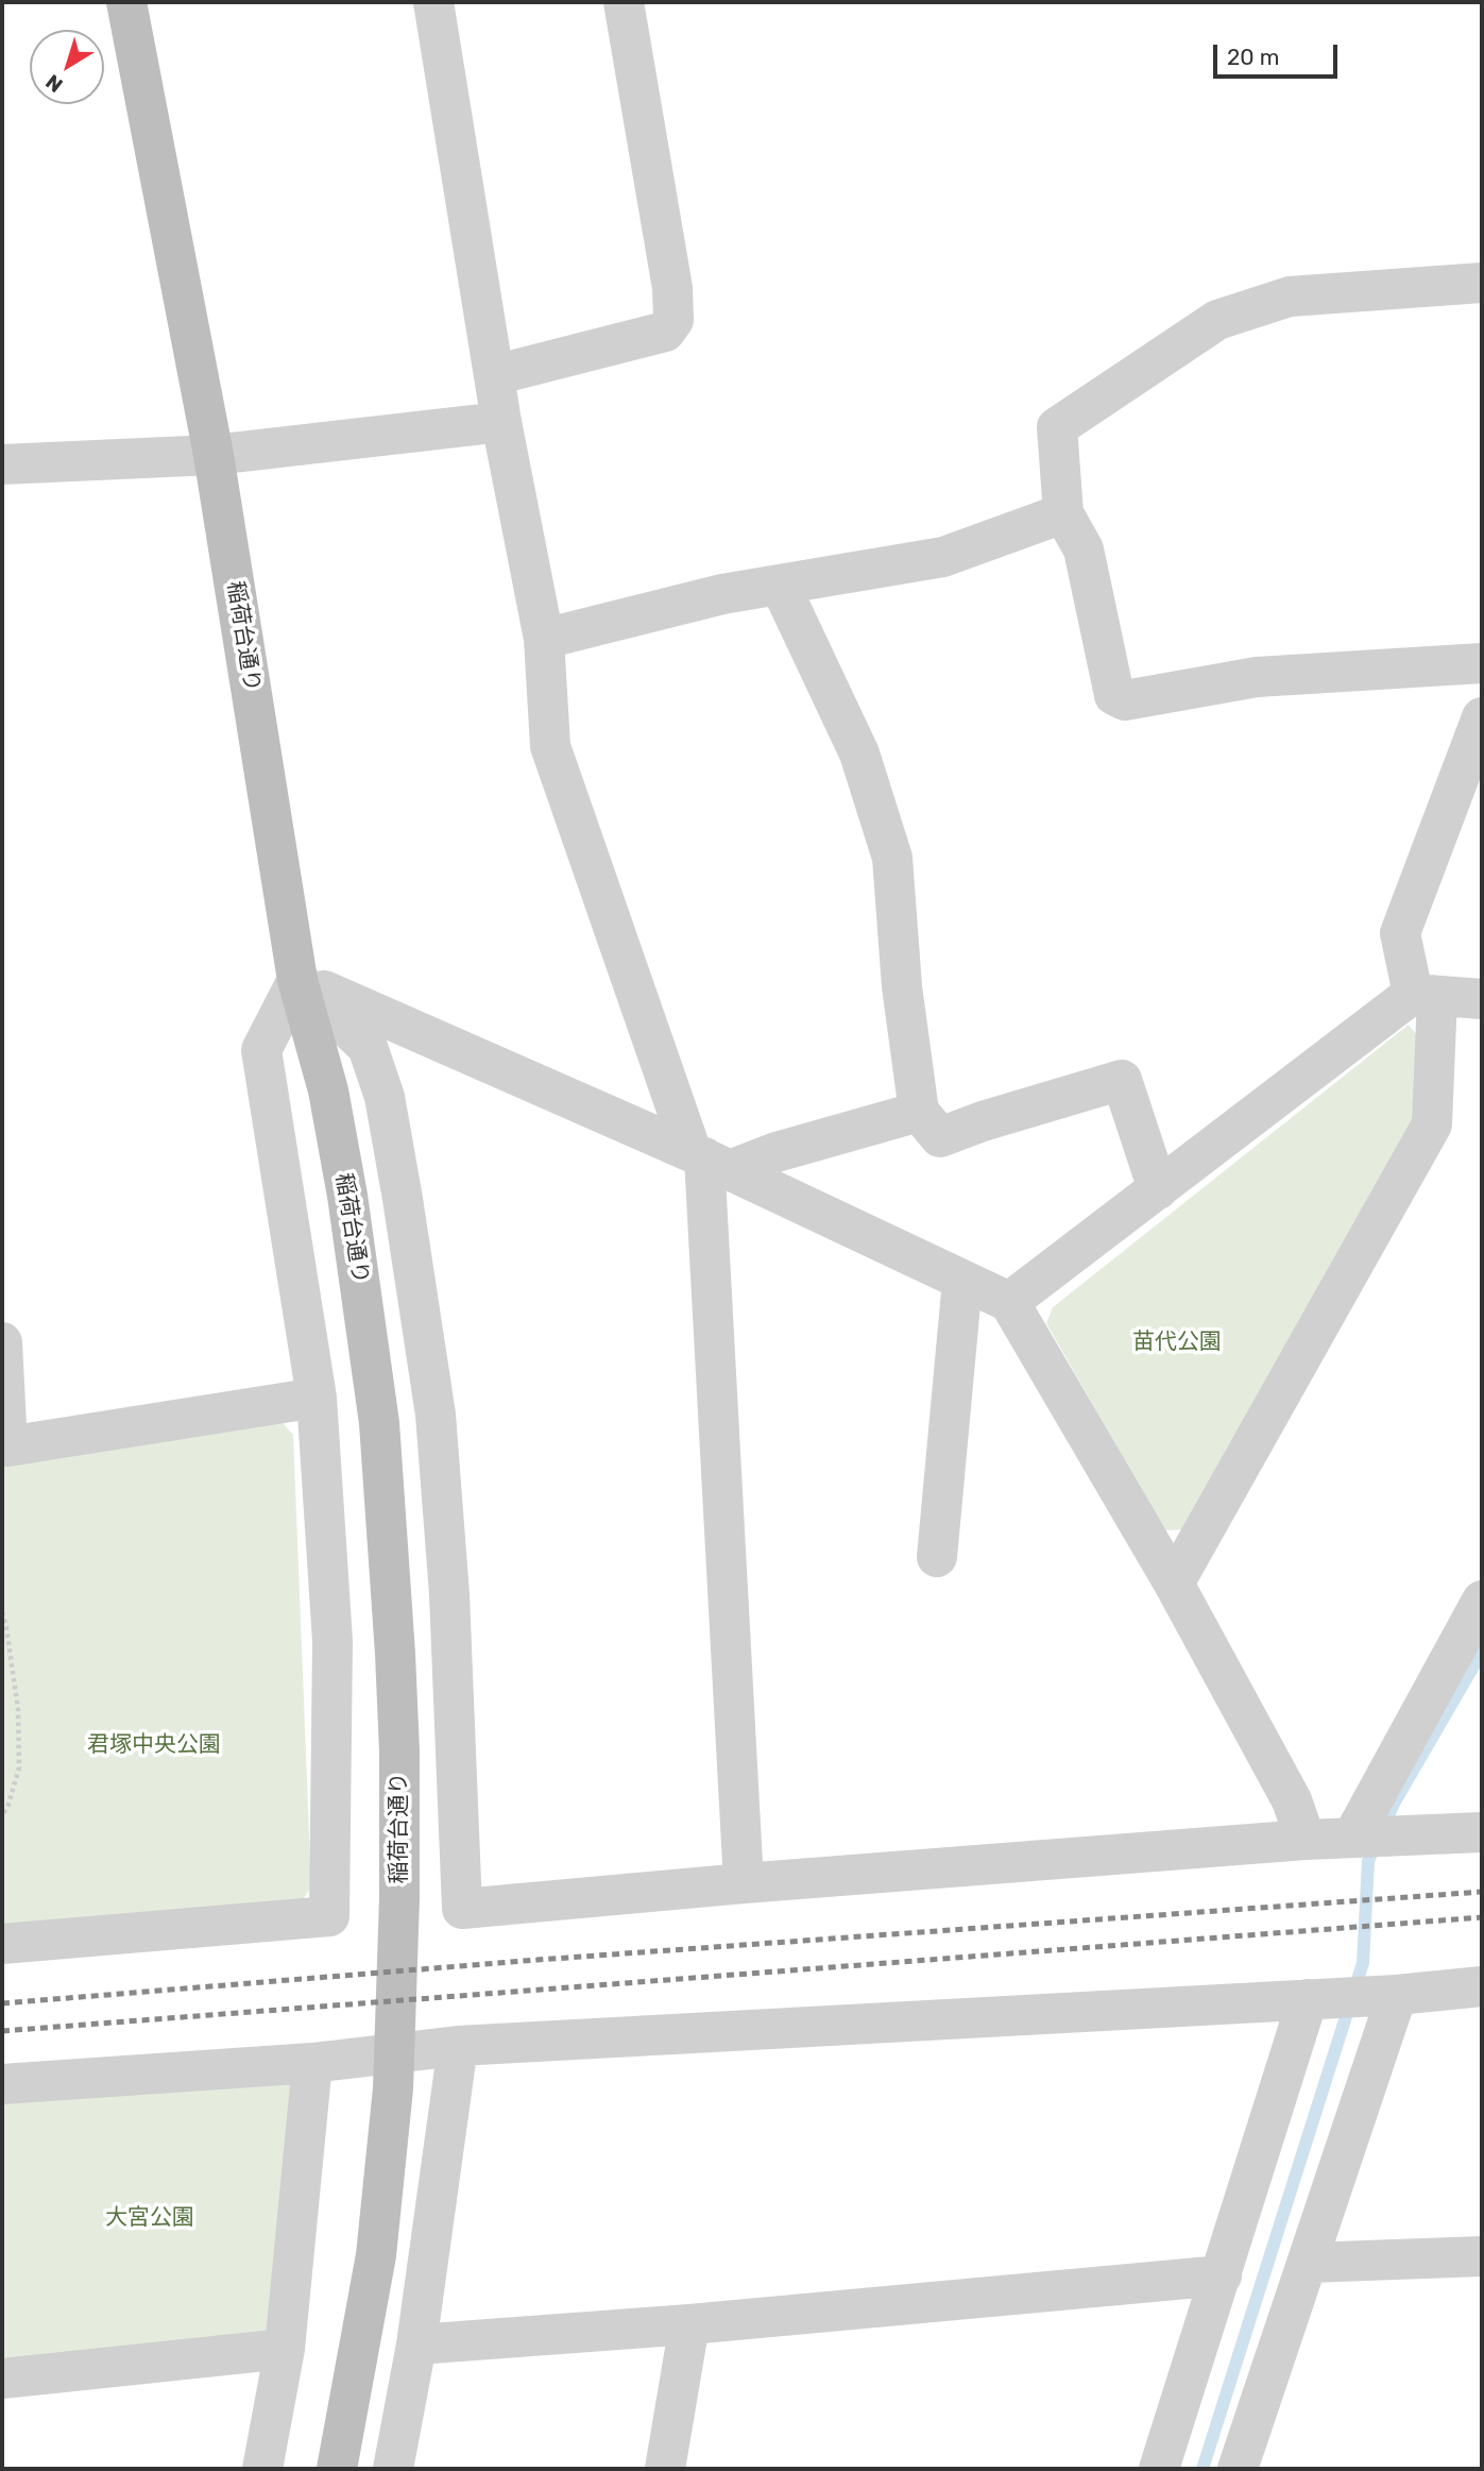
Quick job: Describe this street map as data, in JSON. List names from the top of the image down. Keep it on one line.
{"streets":{"street":["稲荷台通り"]},"parks":["苗代公園","君塚中央公園","大宮公園"],"scale_bar":"20 m","north":"bottom left"}
